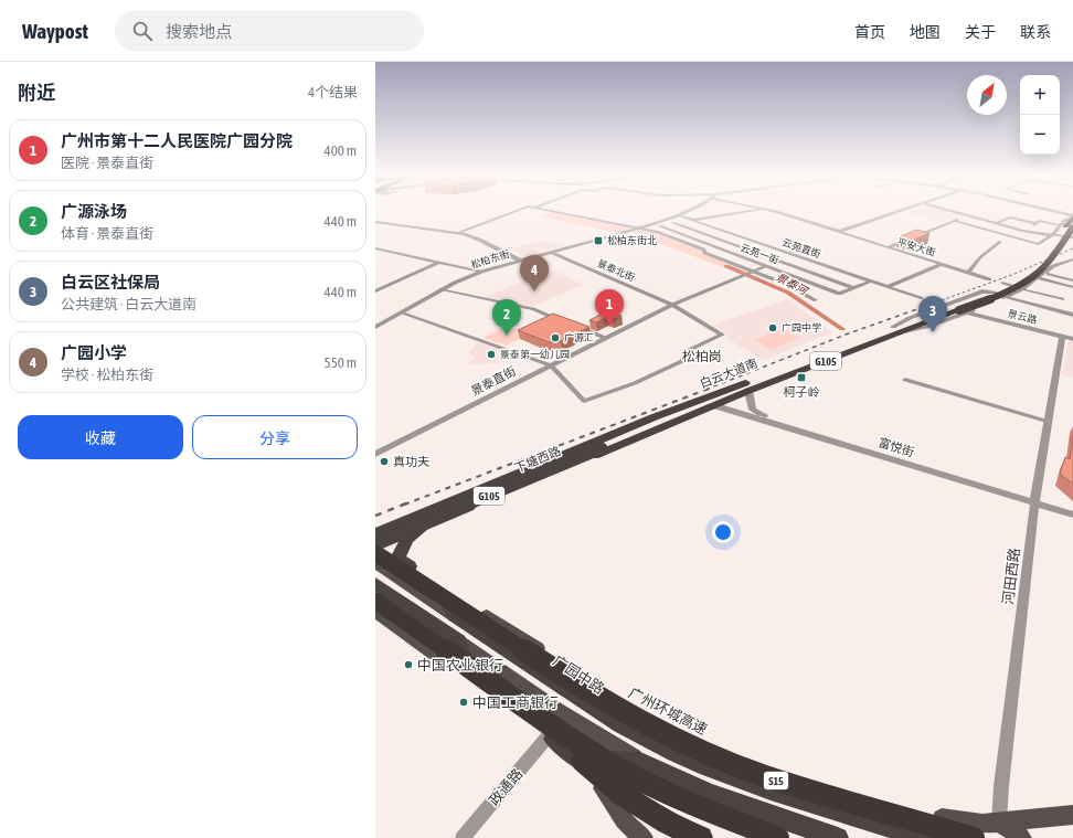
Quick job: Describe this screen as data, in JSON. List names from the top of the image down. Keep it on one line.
{"streets":{"highway":["G105","白云大道南","下塘西路","广园中路","广州环城高速","S15"],"street":["平安大街","云苑直街","云苑一街","松柏东街","景泰北街","景云路","景泰直街","富悦街","河田西路","政通路"]},"crossings":[["云苑直街","云苑一街"],["云苑直街","松柏东街"],["云苑一街","景泰直街"],["松柏东街","景泰北街"],["松柏东街","白云大道南"],["景泰北街","景泰直街"],["景云路","白云大道南"],["景云路","河田西路"],["白云大道南","富悦街"],["白云大道南","下塘西路"],["富悦街","下塘西路"],["富悦街","河田西路"]],"districts":["松柏岗"],"water":["景泰河"],"places":{"transit":["松柏东街北","柯子岭"],"other":["广园中学","广源汇","景泰第一幼儿园","真功夫","中国农业银行","中国工商银行"]},"north":"top right","page":{"header":"Waypost","search":"搜索地点","nav":["首页","地图","关于","联系"],"heading":["附近","4个结果"],"map_buttons":["+","−"],"list":[{"mark":"1","name":"广州市第十二人民医院广园分院","note":"医院 · 景泰直街","value":"400 m"},{"mark":"2","name":"广源泳场","note":"体育 · 景泰直街","value":"440 m"},{"mark":"3","name":"白云区社保局","note":"公共建筑 · 白云大道南","value":"440 m"},{"mark":"4","name":"广园小学","note":"学校 · 松柏东街","value":"550 m"}],"pins":["4","1","3","2"],"buttons":["收藏","分享"]}}
